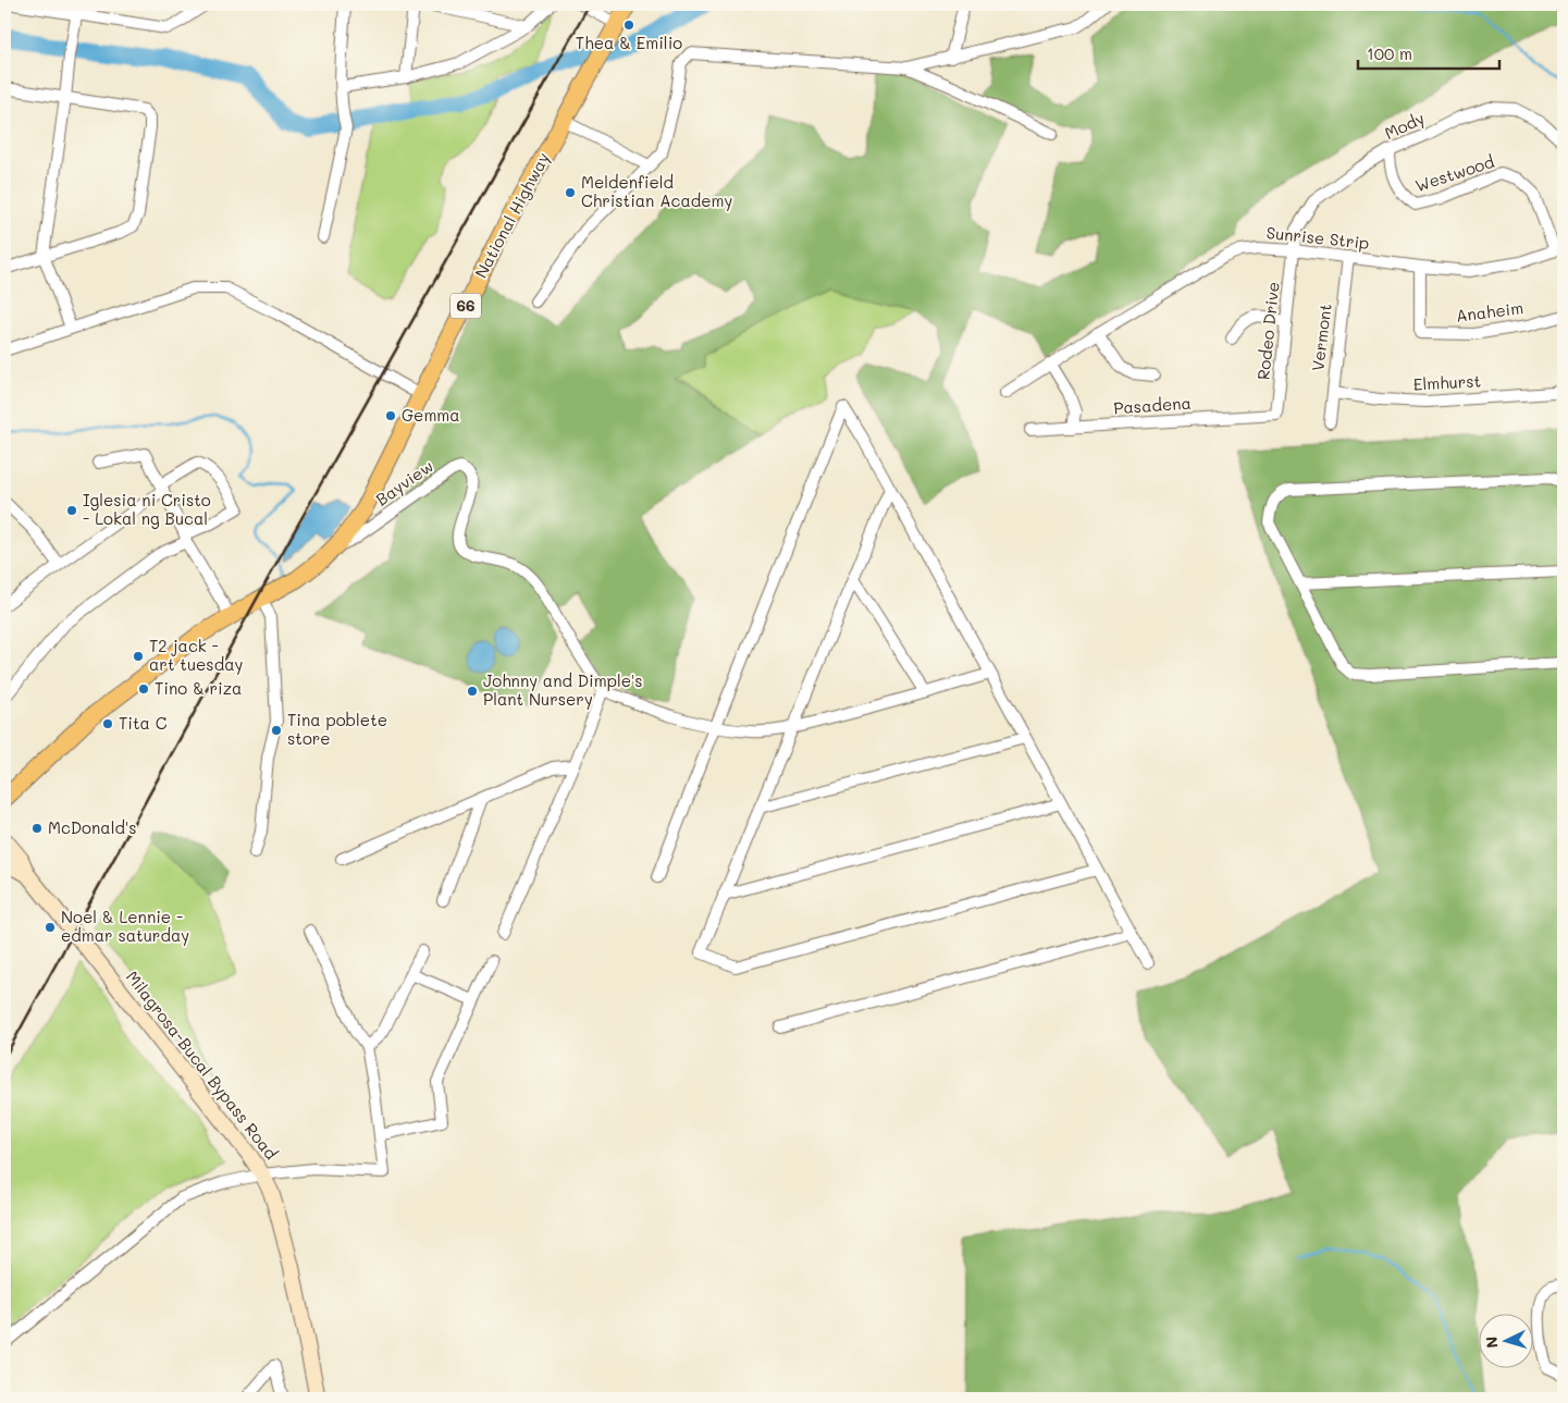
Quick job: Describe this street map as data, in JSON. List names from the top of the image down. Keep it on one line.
{"streets":{"main road":["National Highway","66","Milagrosa-Bucal Bypass Road"],"street":["Mody","Westwood","Sunrise Strip","Anaheim","Rodeo Drive","Vermont","Elmhurst","Pasadena","Bayview"]},"crossings":[["Mody","Westwood"],["Mody","Sunrise Strip"],["Mody","Rodeo Drive"],["Westwood","Sunrise Strip"],["National Highway","Bayview"],["Sunrise Strip","Anaheim"],["Sunrise Strip","Rodeo Drive"],["Sunrise Strip","Vermont"],["Rodeo Drive","Pasadena"],["Vermont","Elmhurst"]],"places":["Thea & Emilio","Meldenfield Christian Academy","Gemma","Iglesia ni Cristo - Lokal ng Bucal","T2 jack - art tuesday","Tino & riza","Johnny and Dimple's Plant Nursery","Tita C","Tina poblete store","McDonald's","Noel & Lennie - edmar saturday"],"scale_bar":"100 m","north":"left"}
